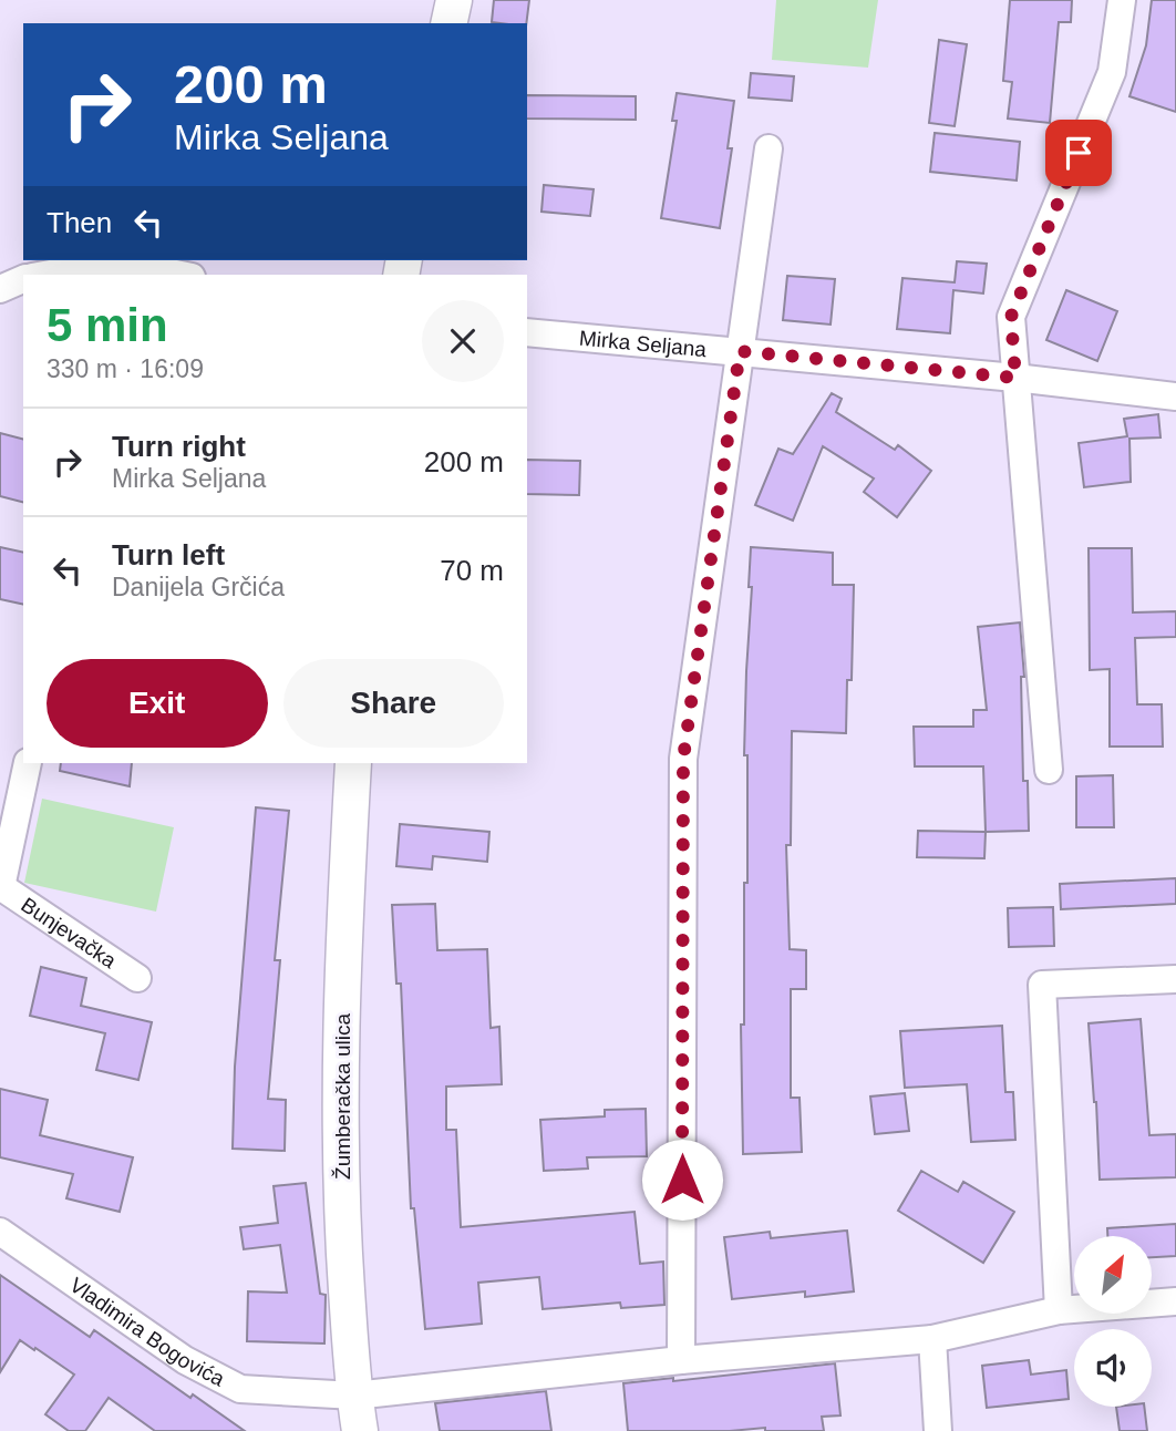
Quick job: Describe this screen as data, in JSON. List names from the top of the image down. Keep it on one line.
{"streets":{"main road":["Žumberačka ulica"],"street":["Mirka Seljana","Bunjevačka","Vladimira Bogovića"]},"crossings":[["Žumberačka ulica","Vladimira Bogovića"]],"north":"top right","page":{"turn":["200 m","Mirka Seljana"],"then":"Then","heading":["5 min","330 m · 16:09"],"list":[{"name":"Turn right","note":"Mirka Seljana","value":"200 m"},{"name":"Turn left","note":"Danijela Grčića","value":"70 m"}],"buttons":["Exit","Share"]}}
